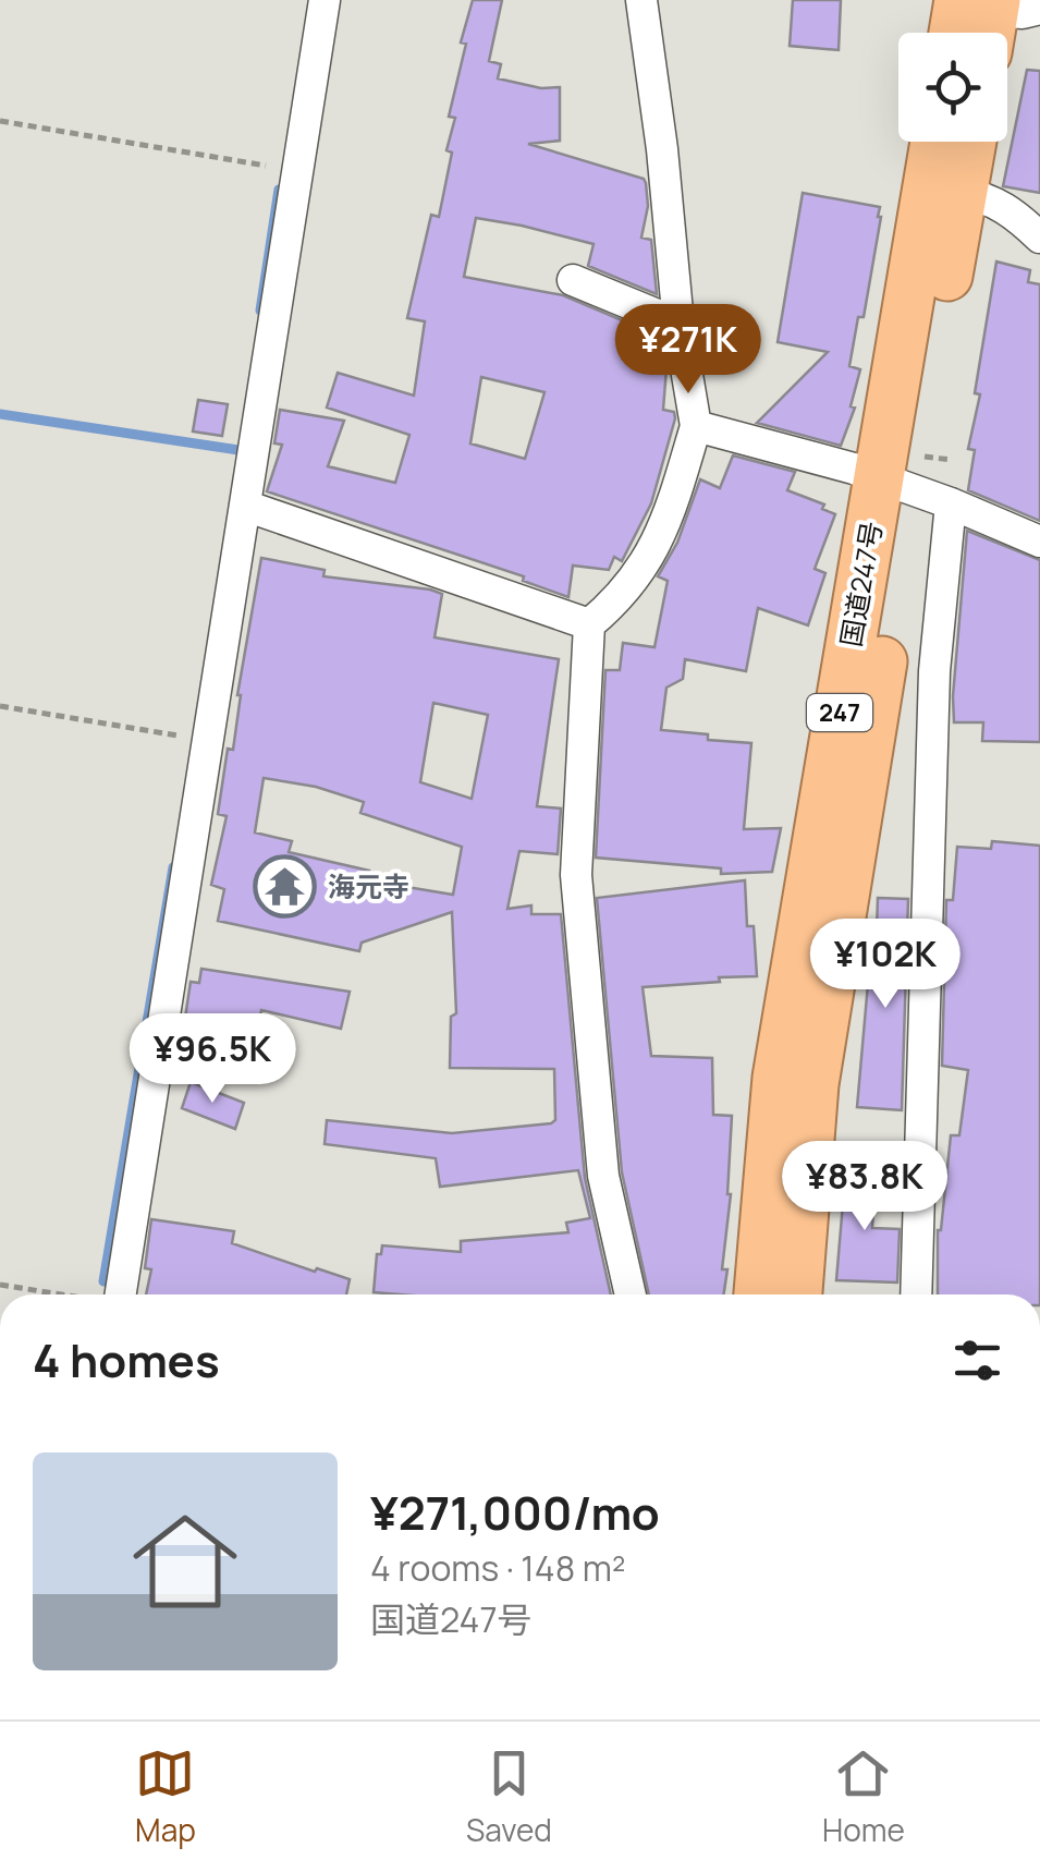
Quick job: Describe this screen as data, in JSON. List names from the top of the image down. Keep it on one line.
{"streets":{"highway":["国道247号","247"]},"places":{"temple":["海元寺"]},"page":{"price":["¥271K","¥102K","¥96.5K","¥83.8K"],"heading":"4 homes","list":[{"name":"¥271,000/mo","note":"4 rooms · 148 m² · 国道247号"}],"tabs":["Map","Saved","Home"]}}
